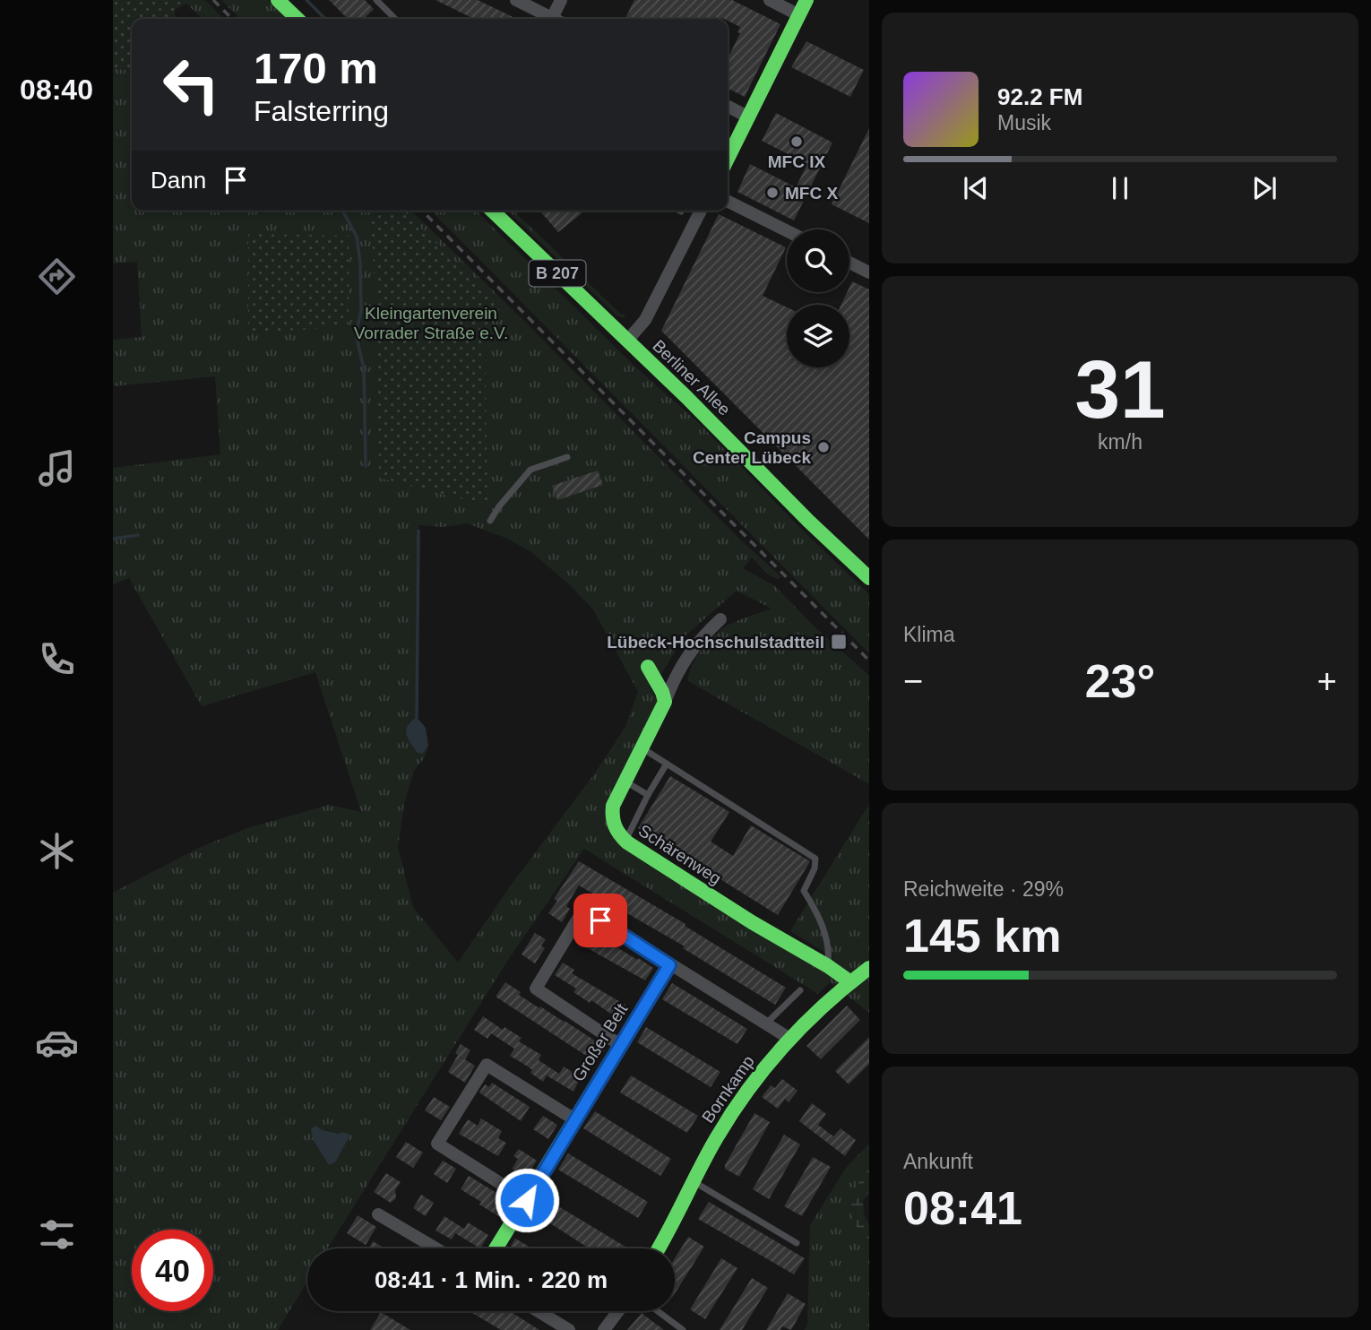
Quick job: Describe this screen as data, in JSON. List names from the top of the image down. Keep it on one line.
{"streets":{"street":["B 207","Berliner Allee","Schärenweg","Großer Belt","Bornkamp"]},"crossings":[["Schärenweg","Bornkamp"]],"parks":["Kleingartenverein Vorrader Straße e.V."],"places":{"other":["MFC IX","MFC X","Campus Center Lübeck"],"transit":["Lübeck-Hochschulstadtteil"]},"page":{"tabs":"08:40","turn":["170 m","Falsterring"],"song":["92.2 FM","Musik"],"then":"Dann","tile":[["31","km/h"],"Klima",["Reichweite · 29%","145 km"],["Ankunft","08:41"]],"heat":["−","23°","+"],"limit":"40","trip":"08:41 · 1 Min. · 220 m"}}
